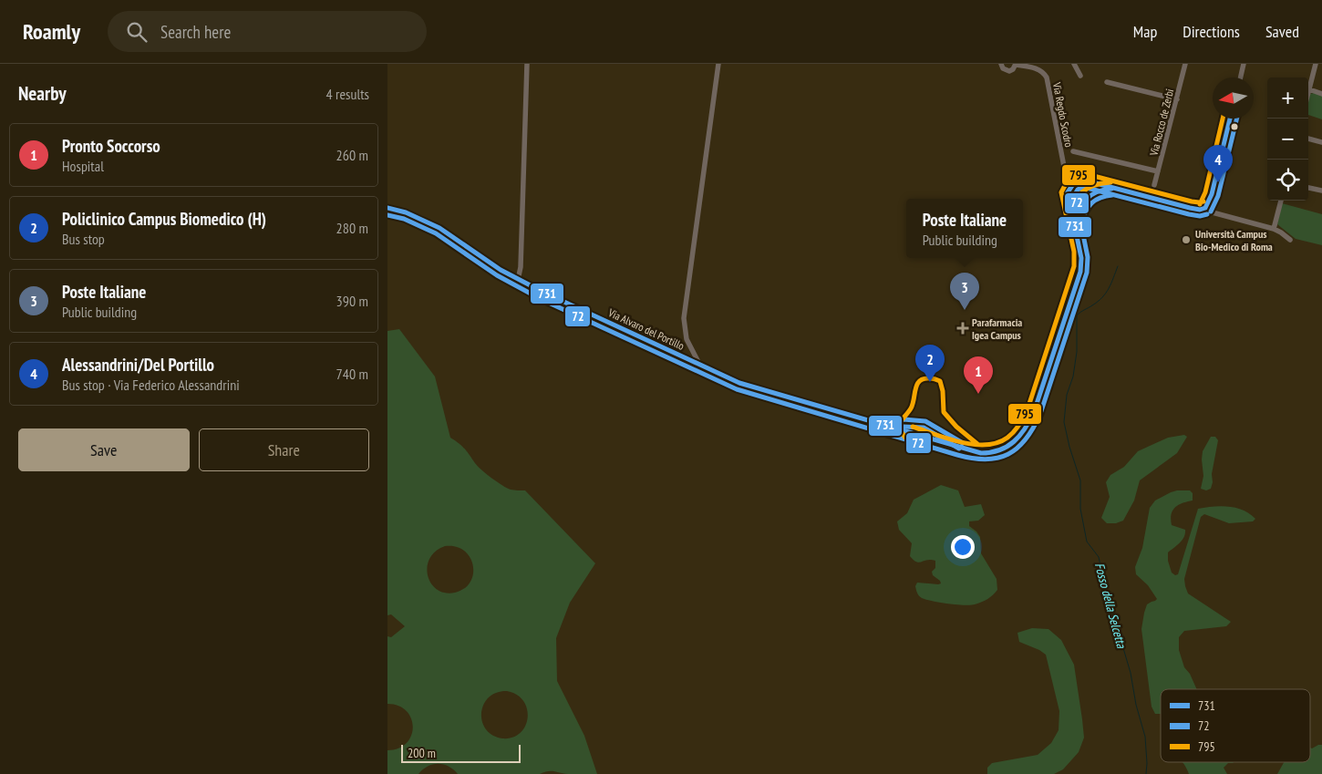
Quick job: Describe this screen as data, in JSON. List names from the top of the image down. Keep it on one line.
{"streets":{"street":["Via Regdo Scodro","Via Rocco de Zerbi","Via Alvaro del Portillo"]},"water":["Fosso della Selcetta"],"places":{"other":["Università Campus Bio-Medico di Roma"],"health":["Parafarmacia Igea Campus"]},"lines":["transit line 731","transit line 72","transit line 795"],"legend":["731","72","795"],"scale_bar":"200 m","north":"left","page":{"header":"Roamly","search":"Search here","nav":["Map","Directions","Saved"],"heading":["Nearby","4 results"],"map_buttons":["+","−"],"list":[{"mark":"1","name":"Pronto Soccorso","note":"Hospital","value":"260 m"},{"mark":"2","name":"Policlinico Campus Biomedico (H)","note":"Bus stop","value":"280 m"},{"mark":"3","name":"Poste Italiane","note":"Public building","value":"390 m"},{"mark":"4","name":"Alessandrini/Del Portillo","note":"Bus stop · Via Federico Alessandrini","value":"740 m"}],"pins":["4","3","2","1"],"popup":["Poste Italiane","Public building"],"buttons":["Save","Share"],"scale":"200 m"}}
